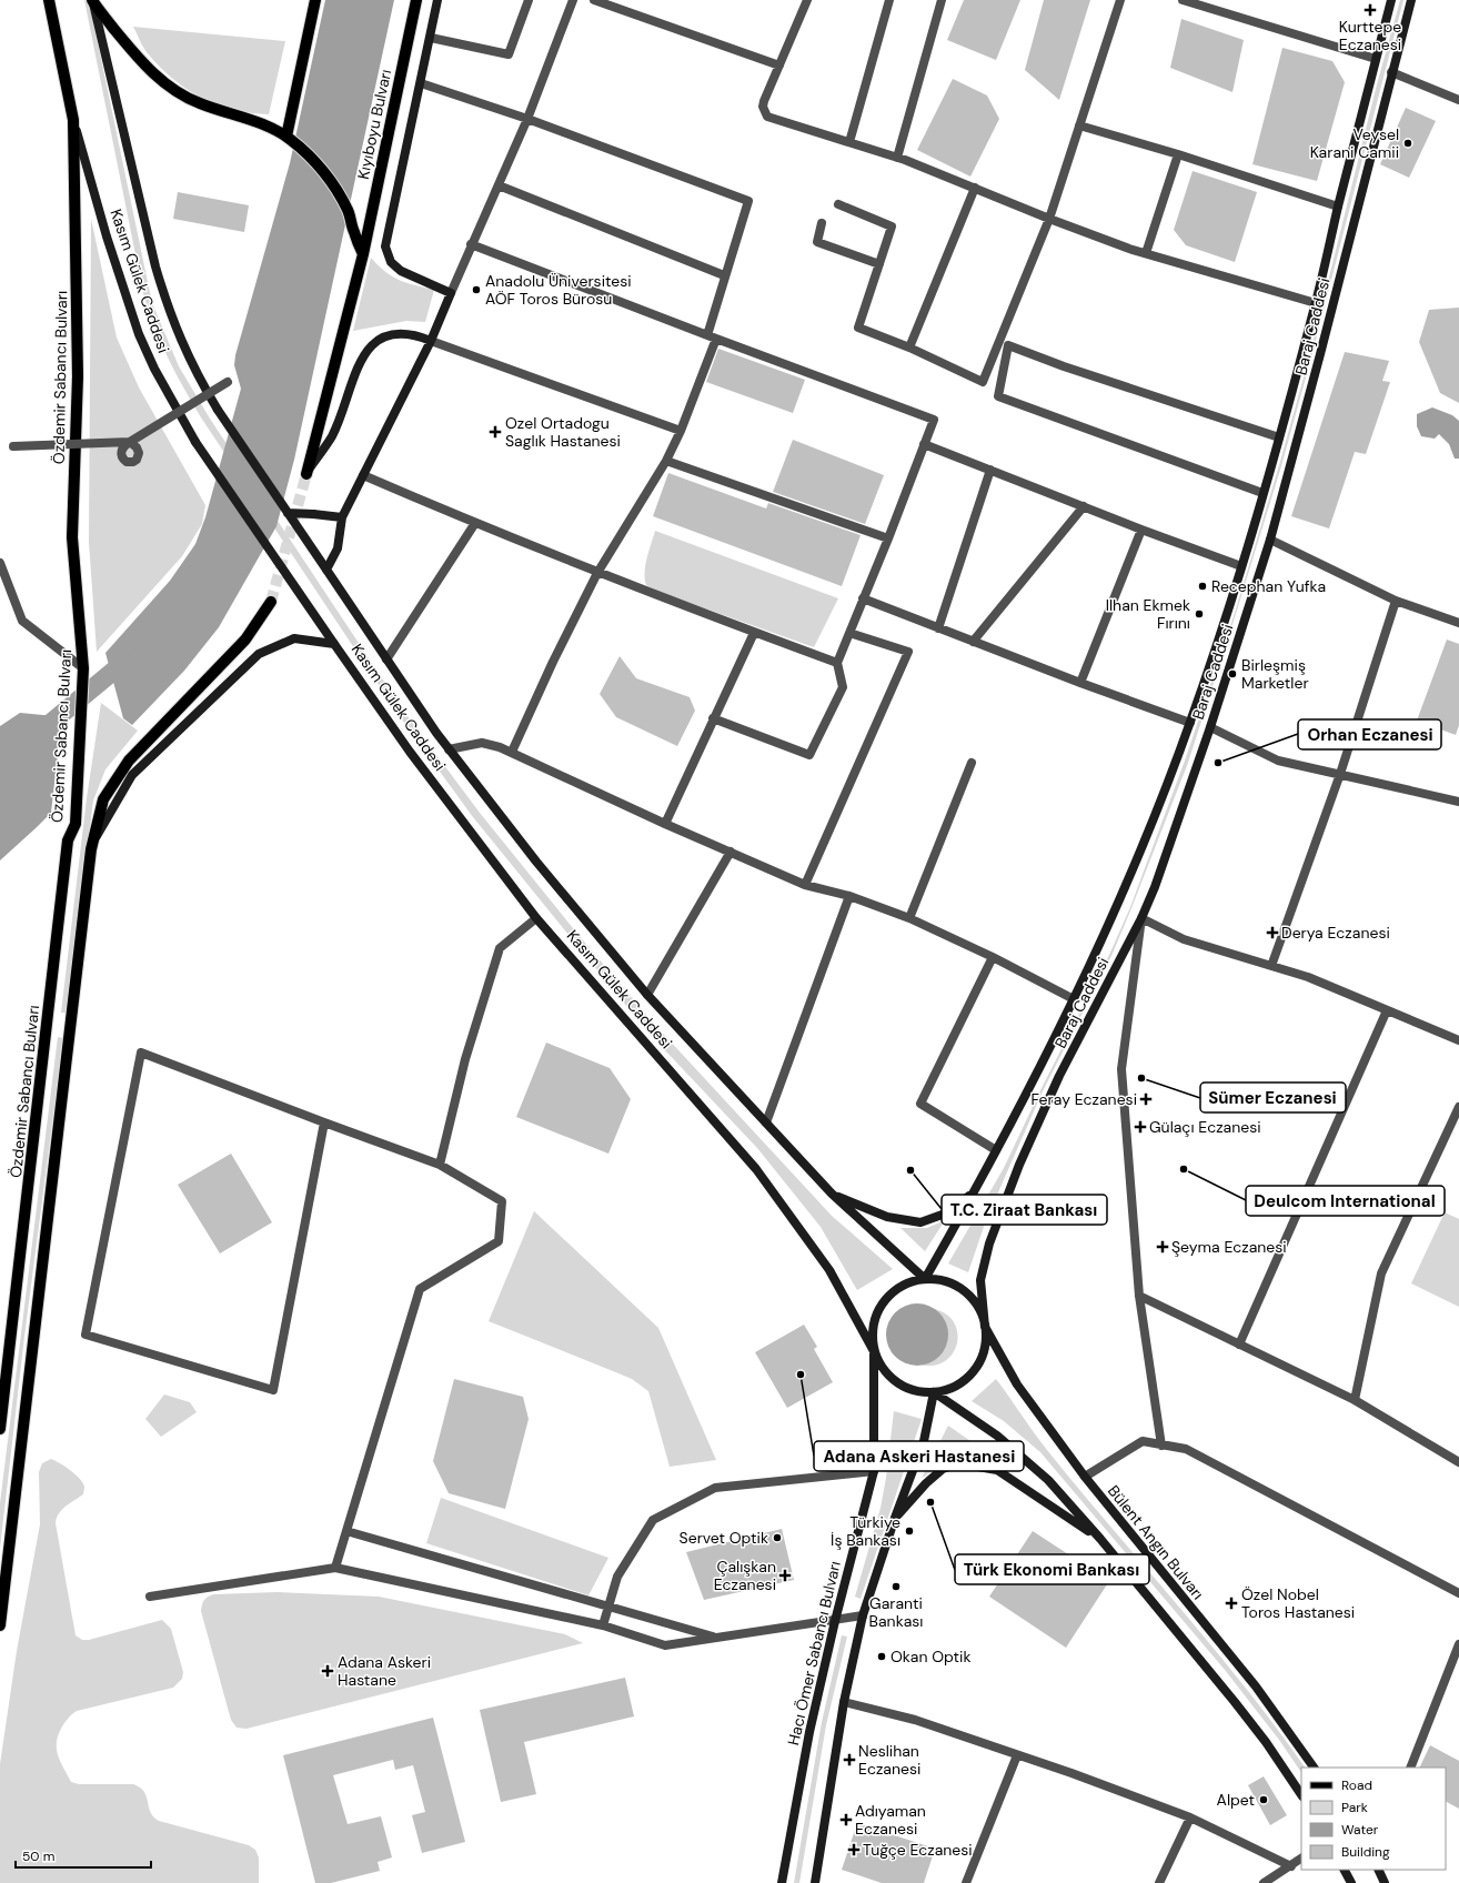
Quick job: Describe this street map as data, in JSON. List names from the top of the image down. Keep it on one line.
{"streets":{"main road":["Kıyıboyu Bulvarı","Kasım Gülek Caddesi","Baraj Caddesi","Özdemir Sabancı Bulvarı","Bülent Angın Bulvarı","Hacı Ömer Sabancı Bulvarı"]},"crossings":[["Kasım Gülek Caddesi","Baraj Caddesi"],["Kasım Gülek Caddesi","Özdemir Sabancı Bulvarı"],["Kasım Gülek Caddesi","Bülent Angın Bulvarı"],["Kasım Gülek Caddesi","Hacı Ömer Sabancı Bulvarı"],["Baraj Caddesi","Bülent Angın Bulvarı"],["Baraj Caddesi","Hacı Ömer Sabancı Bulvarı"],["Bülent Angın Bulvarı","Hacı Ömer Sabancı Bulvarı"]],"places":{"health":["Kurttepe Eczanesi","Ozel Ortadogu Saglık Hastanesi","Derya Eczanesi","Feray Eczanesi","Gülaçı Eczanesi","Şeyma Eczanesi","Çalışkan Eczanesi","Özel Nobel Toros Hastanesi","Adana Askeri Hastane","Neslihan Eczanesi","Adıyaman Eczanesi","Tuğçe Eczanesi"],"other":["Veysel Karani Camii","Anadolu Üniversitesi AÖF Toros Bürosu","Recephan Yufka","Ilhan Ekmek Fırını","Birleşmiş Marketler","Orhan Eczanesi","Sümer Eczanesi","Deulcom International","T.C. Ziraat Bankası","Adana Askeri Hastanesi","Türk Ekonomi Bankası","Türkiye İş Bankası","Servet Optik","Garanti Bankası","Okan Optik","Alpet"]},"legend":["Road","Park","Water","Building"],"scale_bar":"50 m"}
